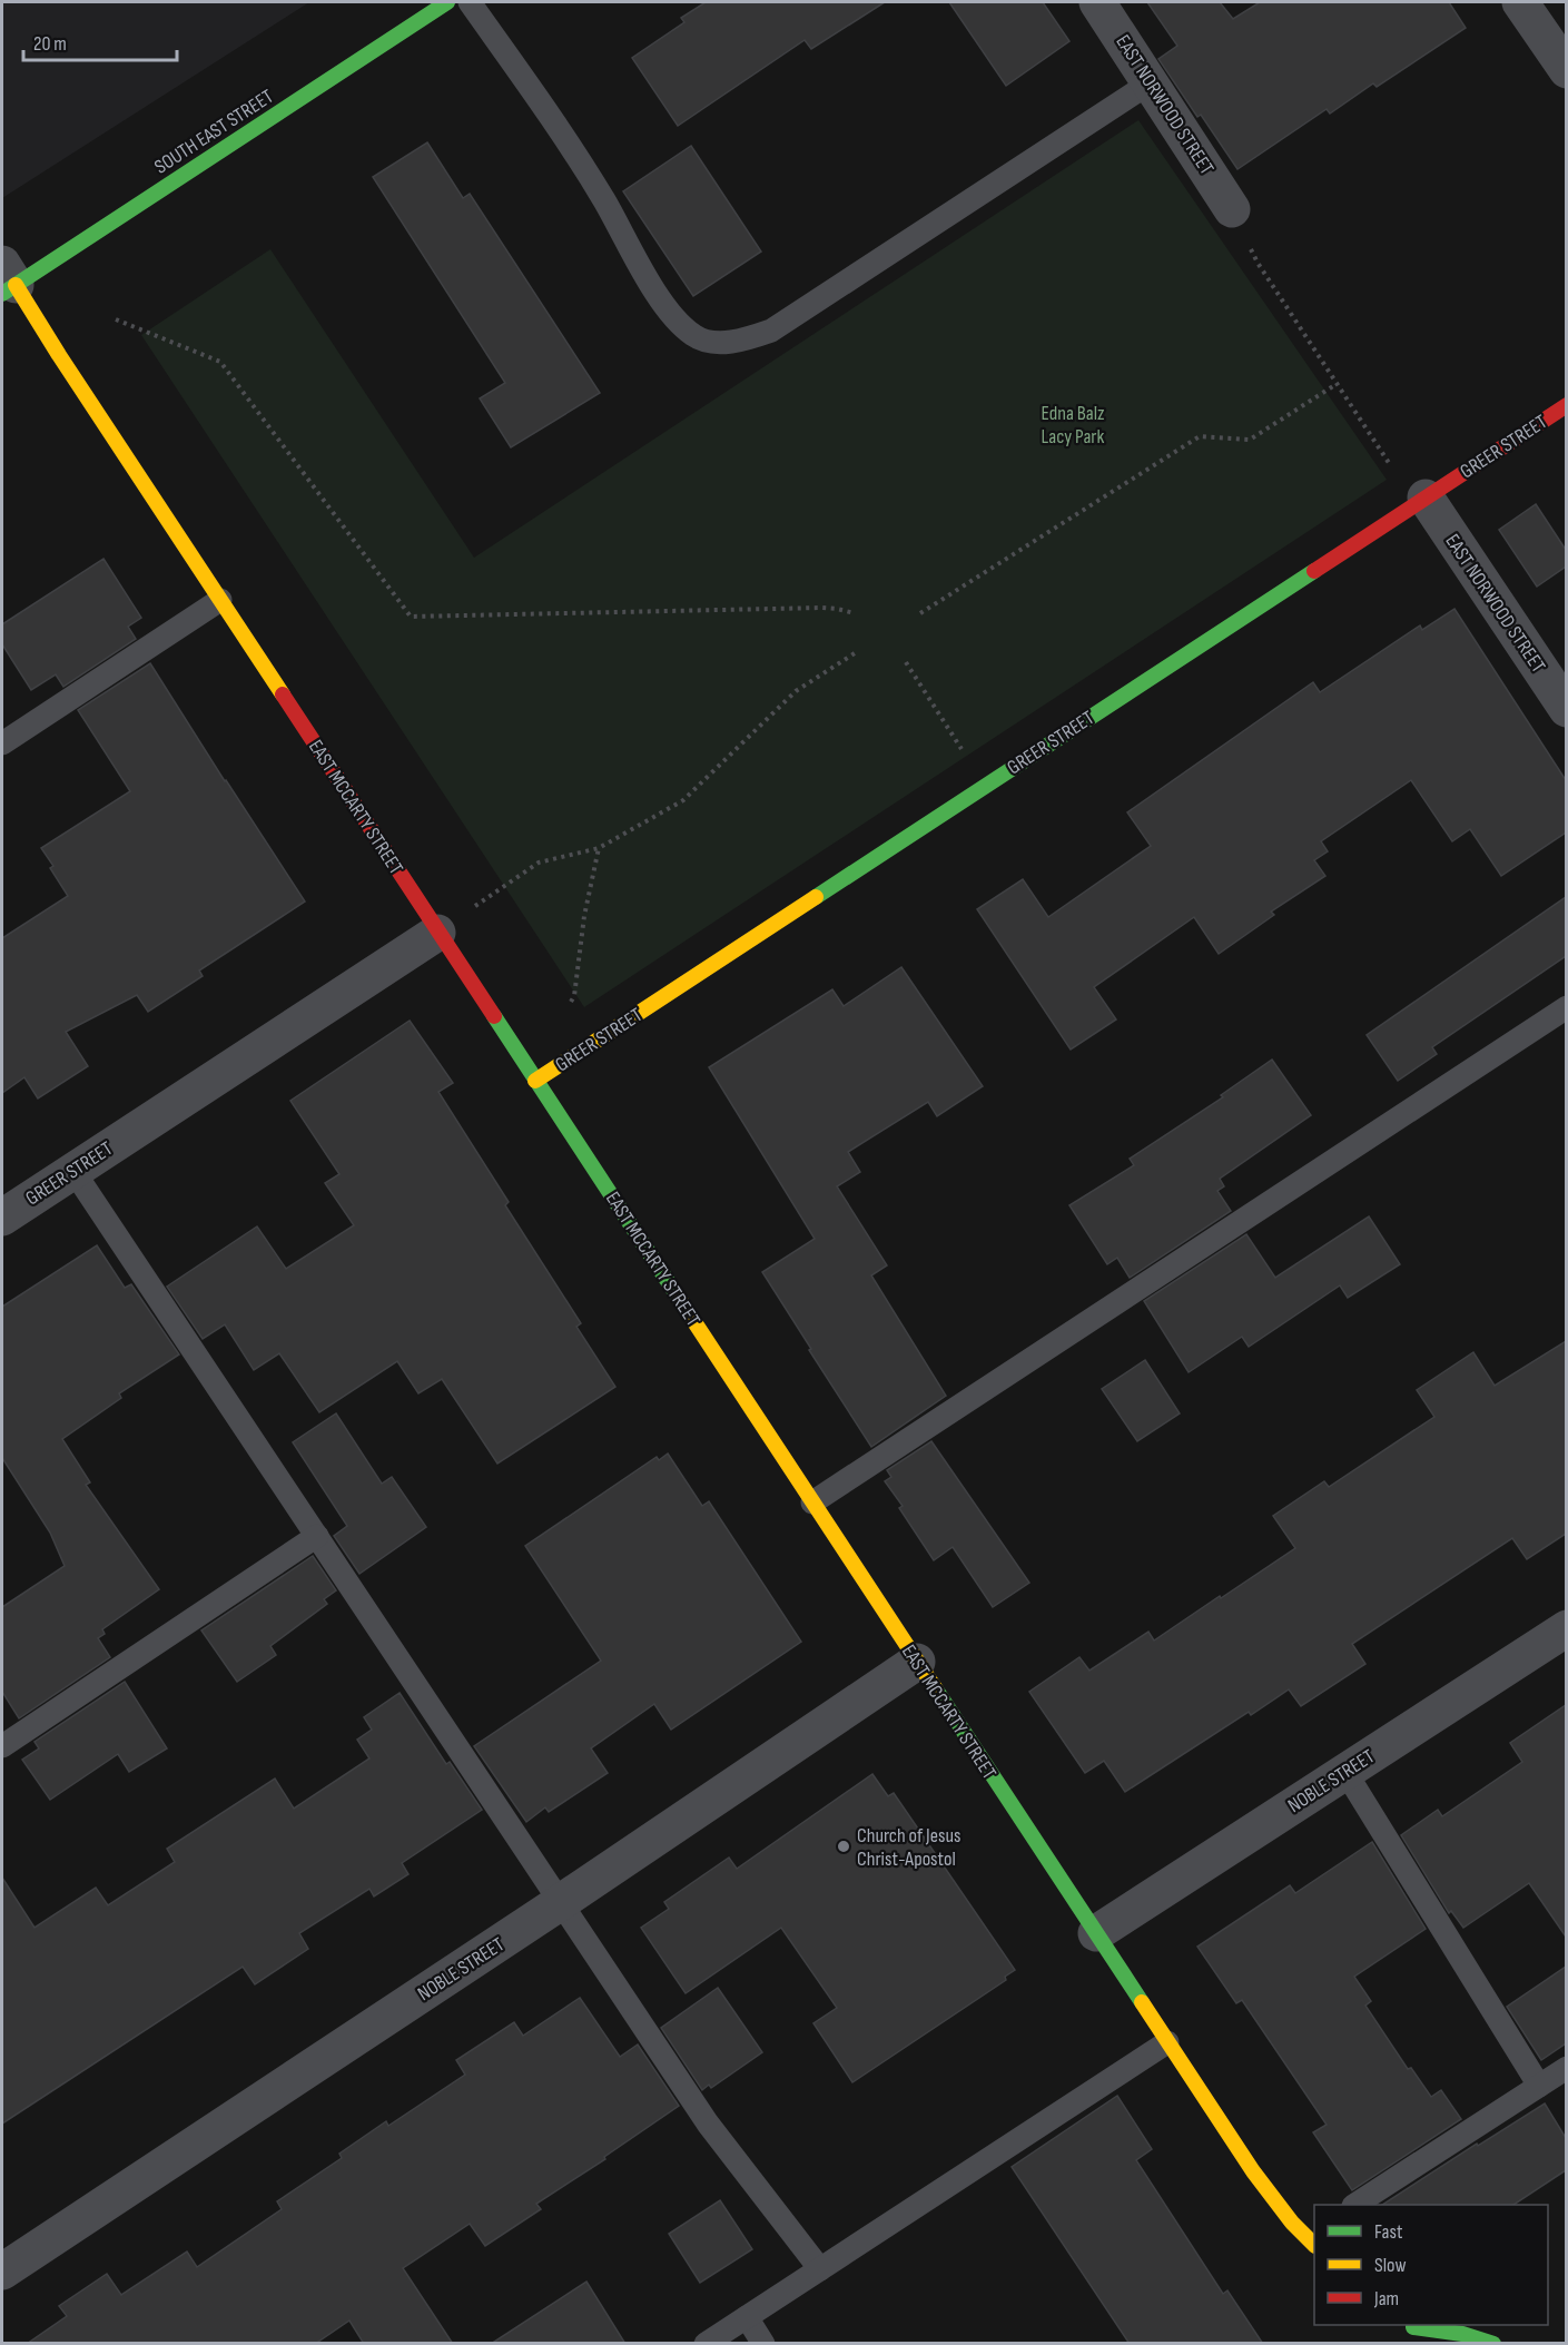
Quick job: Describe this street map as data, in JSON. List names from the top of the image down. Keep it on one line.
{"streets":{"main road":["SOUTH EAST STREET","GREER STREET","EAST MCCARTY STREET"],"street":["EAST NORWOOD STREET","NOBLE STREET"]},"crossings":[["EAST NORWOOD STREET","GREER STREET"],["SOUTH EAST STREET","EAST MCCARTY STREET"],["GREER STREET","EAST MCCARTY STREET"],["EAST MCCARTY STREET","NOBLE STREET"]],"parks":["Edna Balz Lacy Park"],"places":["Church of Jesus Christ-Apostol"],"legend":["Fast","Slow","Jam"],"scale_bar":"20 m"}
